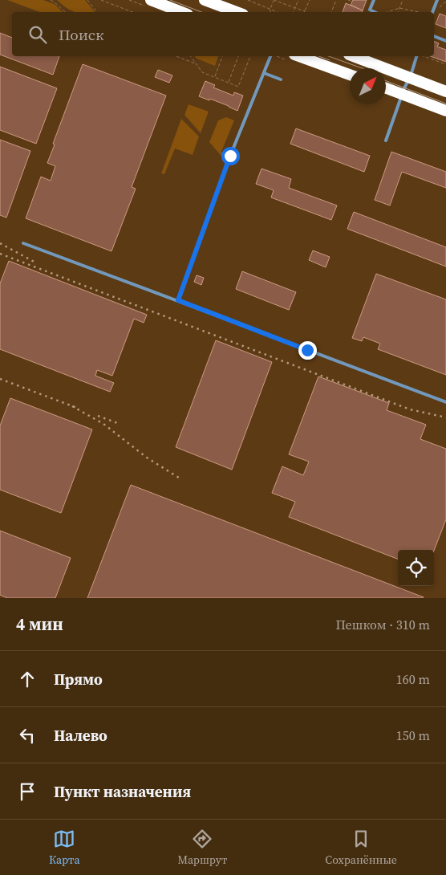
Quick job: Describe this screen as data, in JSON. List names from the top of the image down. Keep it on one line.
{"north":"top right","page":{"search":"Поиск","heading":["4 мин","Пешком · 310 m"],"list":[["Прямо","160 m"],["Налево","150 m"],"Пункт назначения"],"nav":["Карта","Маршрут","Сохранённые"]}}
